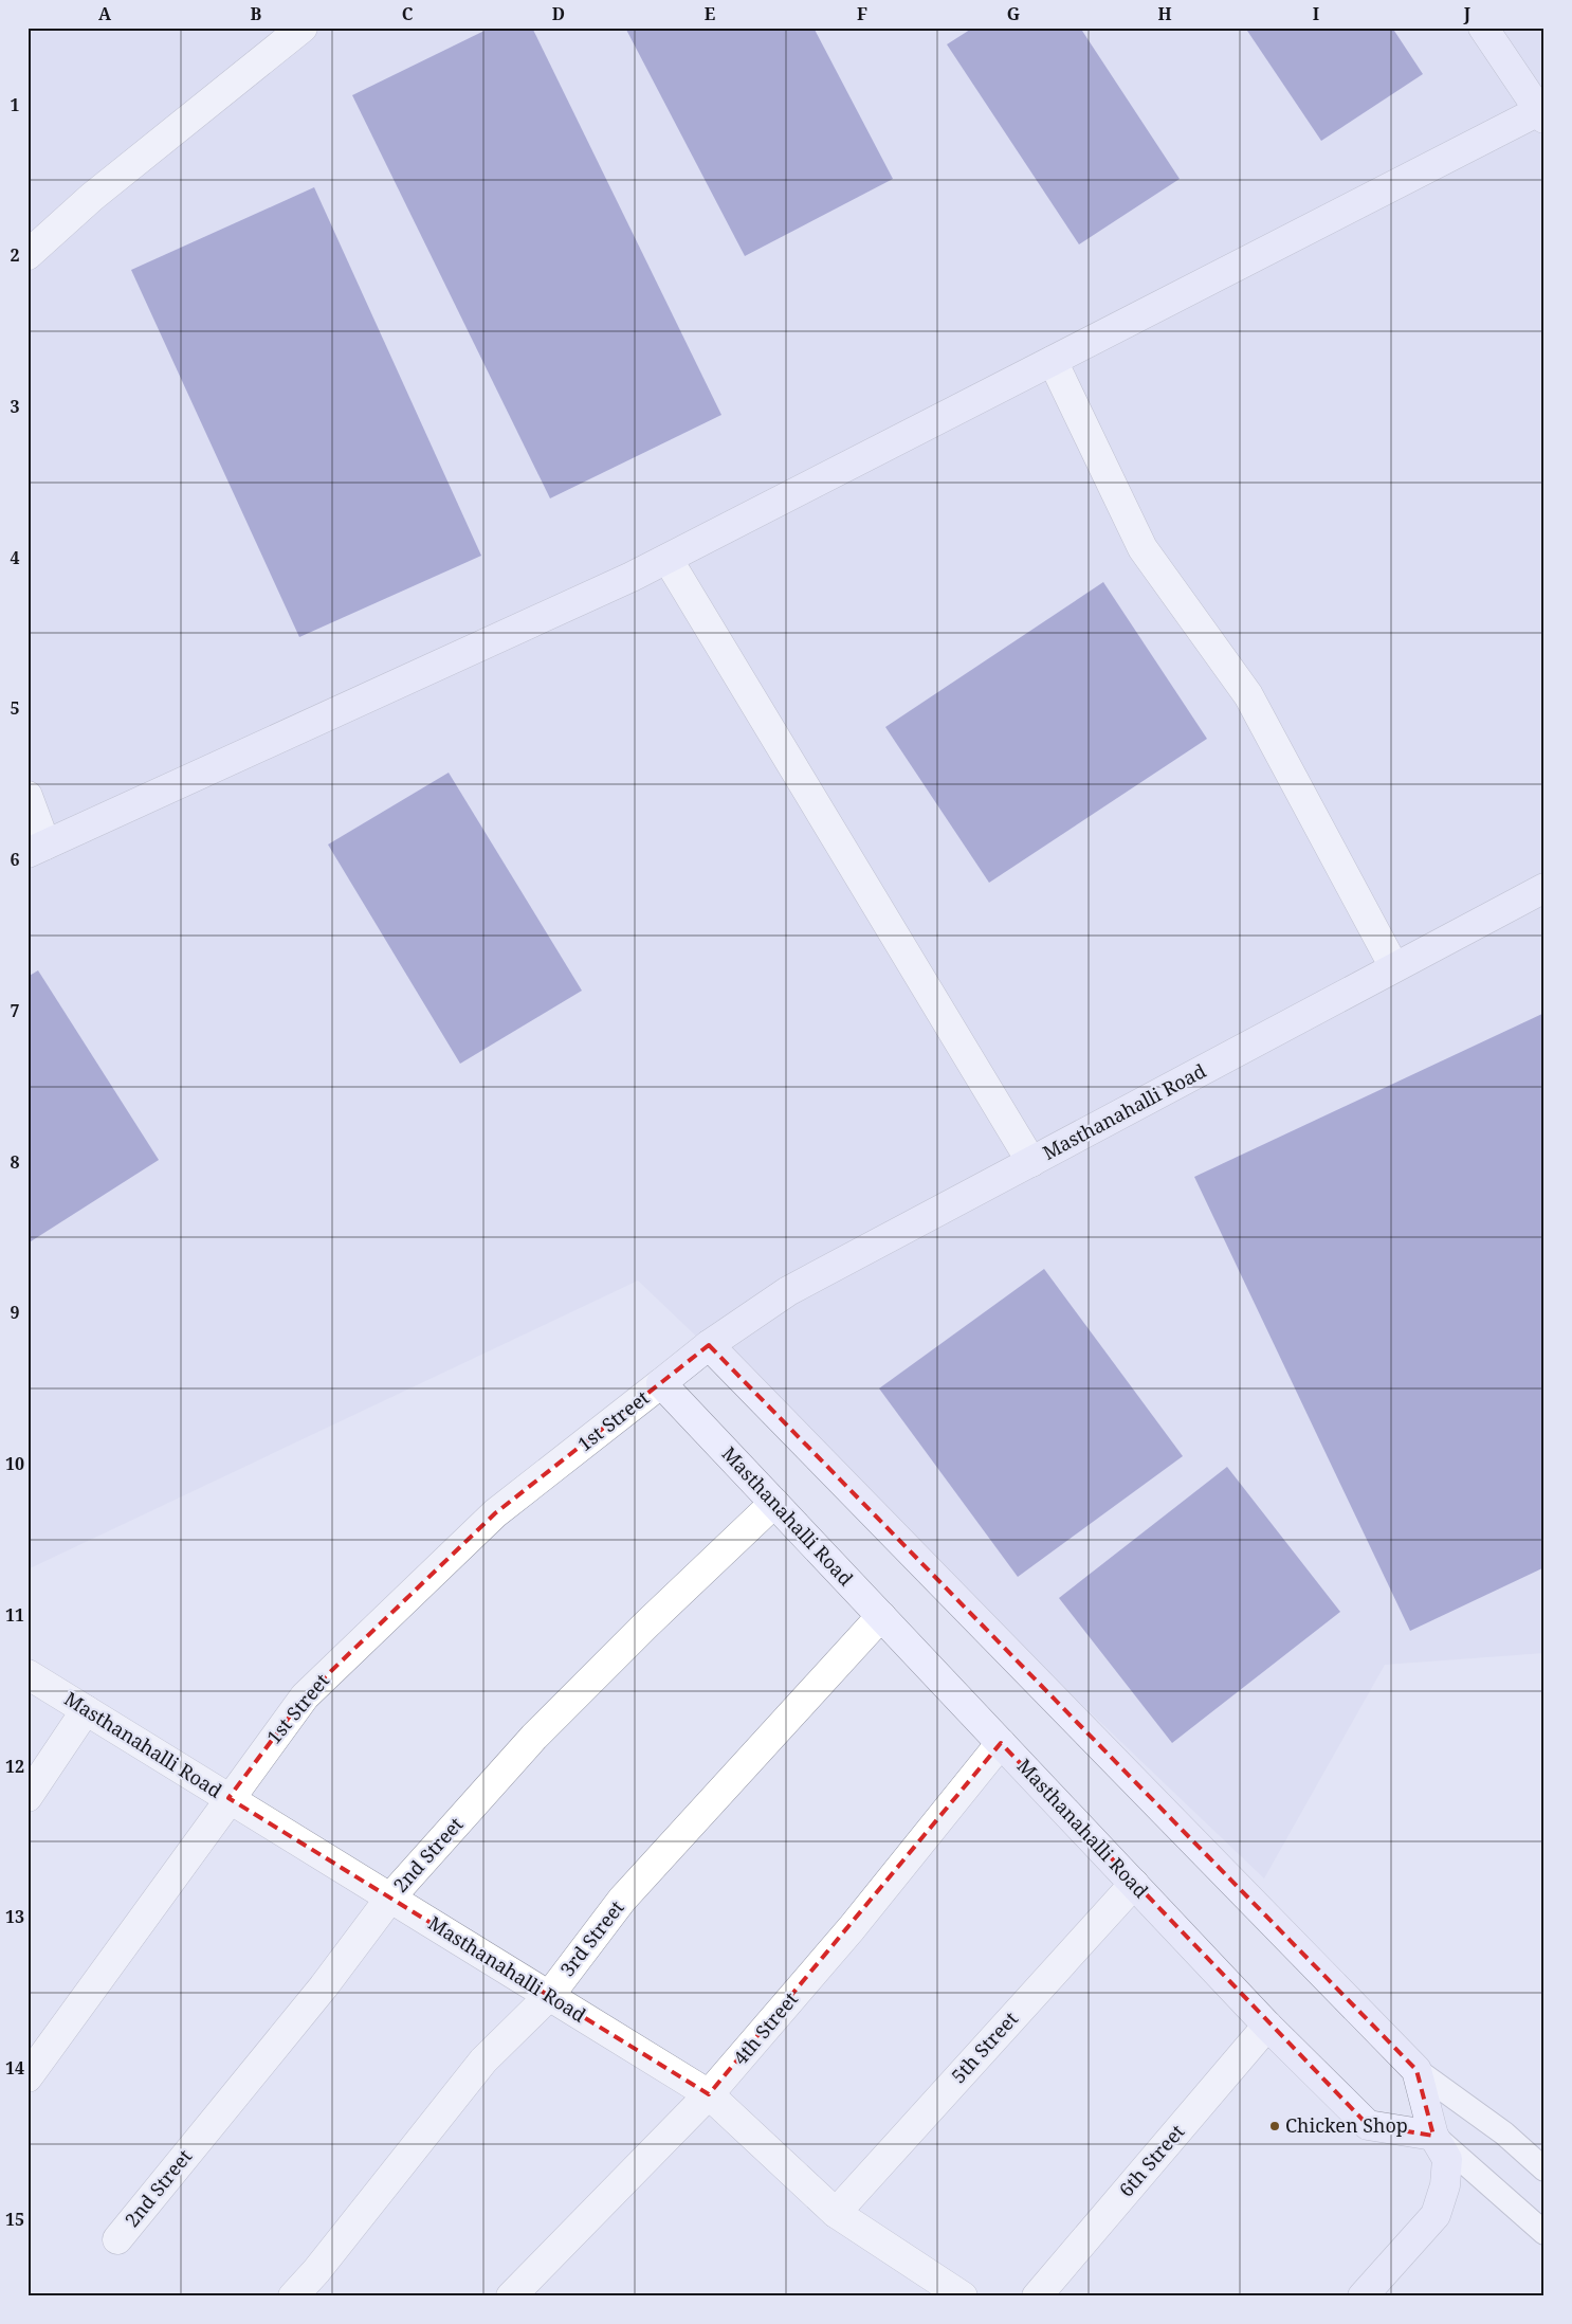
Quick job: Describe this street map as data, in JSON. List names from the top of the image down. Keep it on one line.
{"streets":{"street":["Masthanahalli Road","1st Street","2nd Street","3rd Street","4th Street","5th Street","6th Street"]},"crossings":[["Masthanahalli Road","1st Street"],["Masthanahalli Road","2nd Street"],["Masthanahalli Road","3rd Street"],["Masthanahalli Road","4th Street"],["Masthanahalli Road","5th Street"],["Masthanahalli Road","6th Street"]],"places":["Chicken Shop"],"grid":{"columns":["A","B","C","D","E","F","G","H","I","J"],"rows":["1","2","3","4","5","6","7","8","9","10","11","12","13","14","15"]}}
